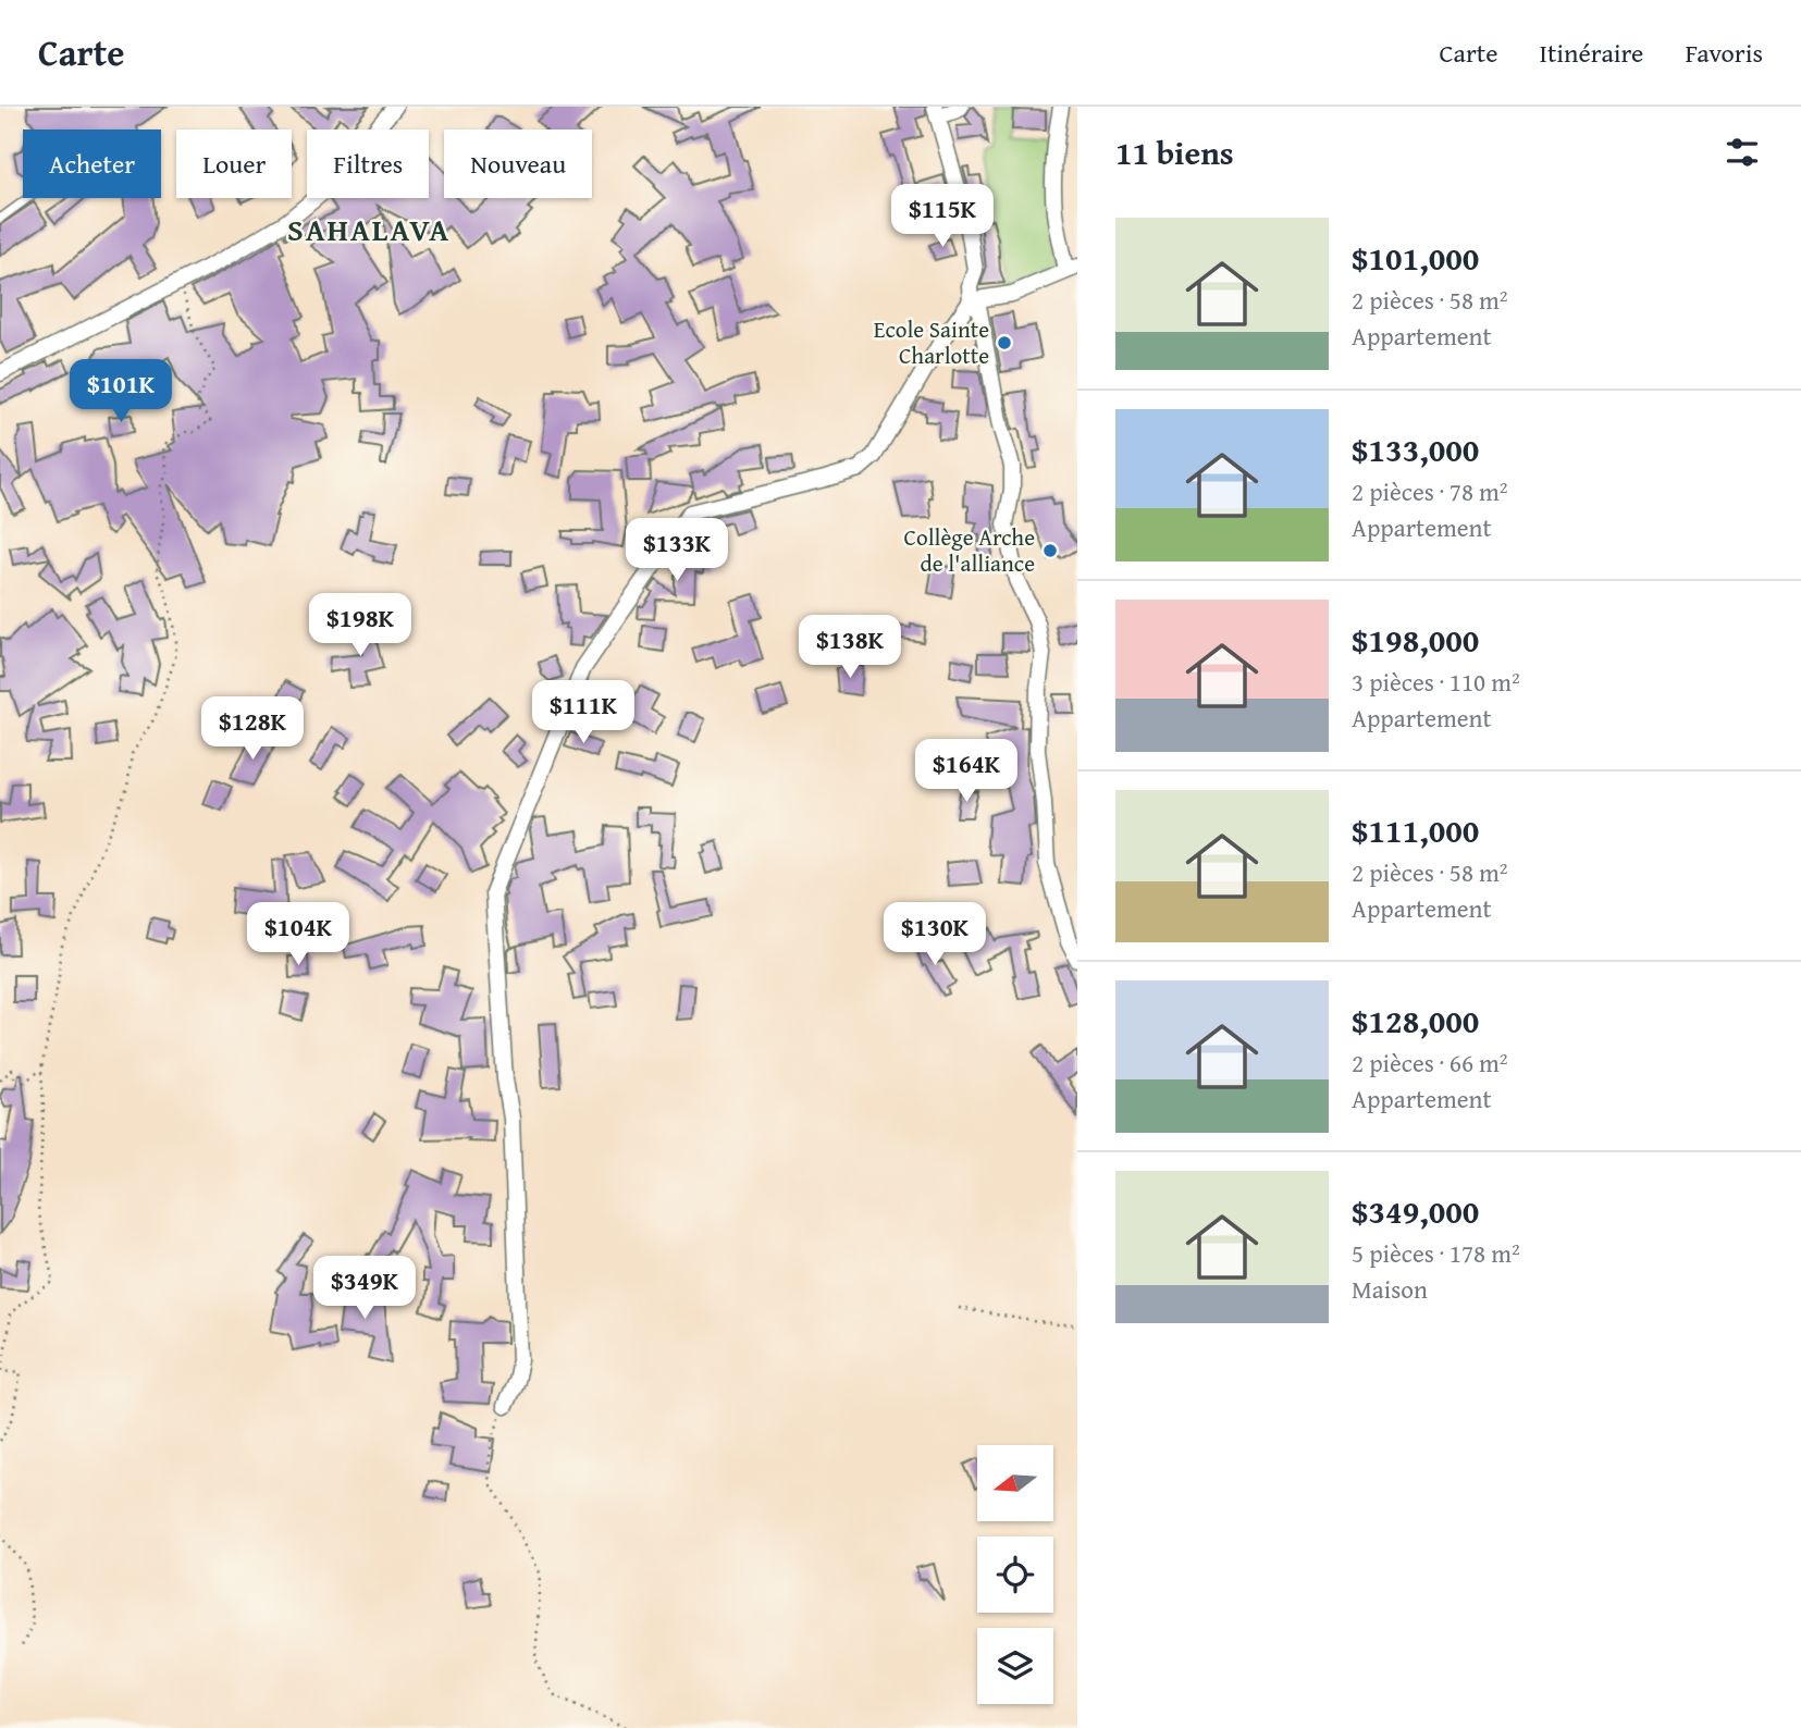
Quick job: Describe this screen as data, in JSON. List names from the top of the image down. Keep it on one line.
{"districts":["SAHALAVA"],"places":["Ecole Sainte Charlotte","Collège Arche de l'alliance"],"north":"left","page":{"header":"Carte","nav":["Carte","Itinéraire","Favoris"],"heading":"11 biens","chip":["Acheter","Louer","Filtres","Nouveau"],"price":["$115K","$101K","$133K","$198K","$138K","$111K","$128K","$164K","$104K","$130K","$349K"],"list":[{"name":"$101,000","note":"2 pièces · 58 m² · Appartement"},{"name":"$133,000","note":"2 pièces · 78 m² · Appartement"},{"name":"$198,000","note":"3 pièces · 110 m² · Appartement"},{"name":"$111,000","note":"2 pièces · 58 m² · Appartement"},{"name":"$128,000","note":"2 pièces · 66 m² · Appartement"},{"name":"$349,000","note":"5 pièces · 178 m² · Maison"}]}}
